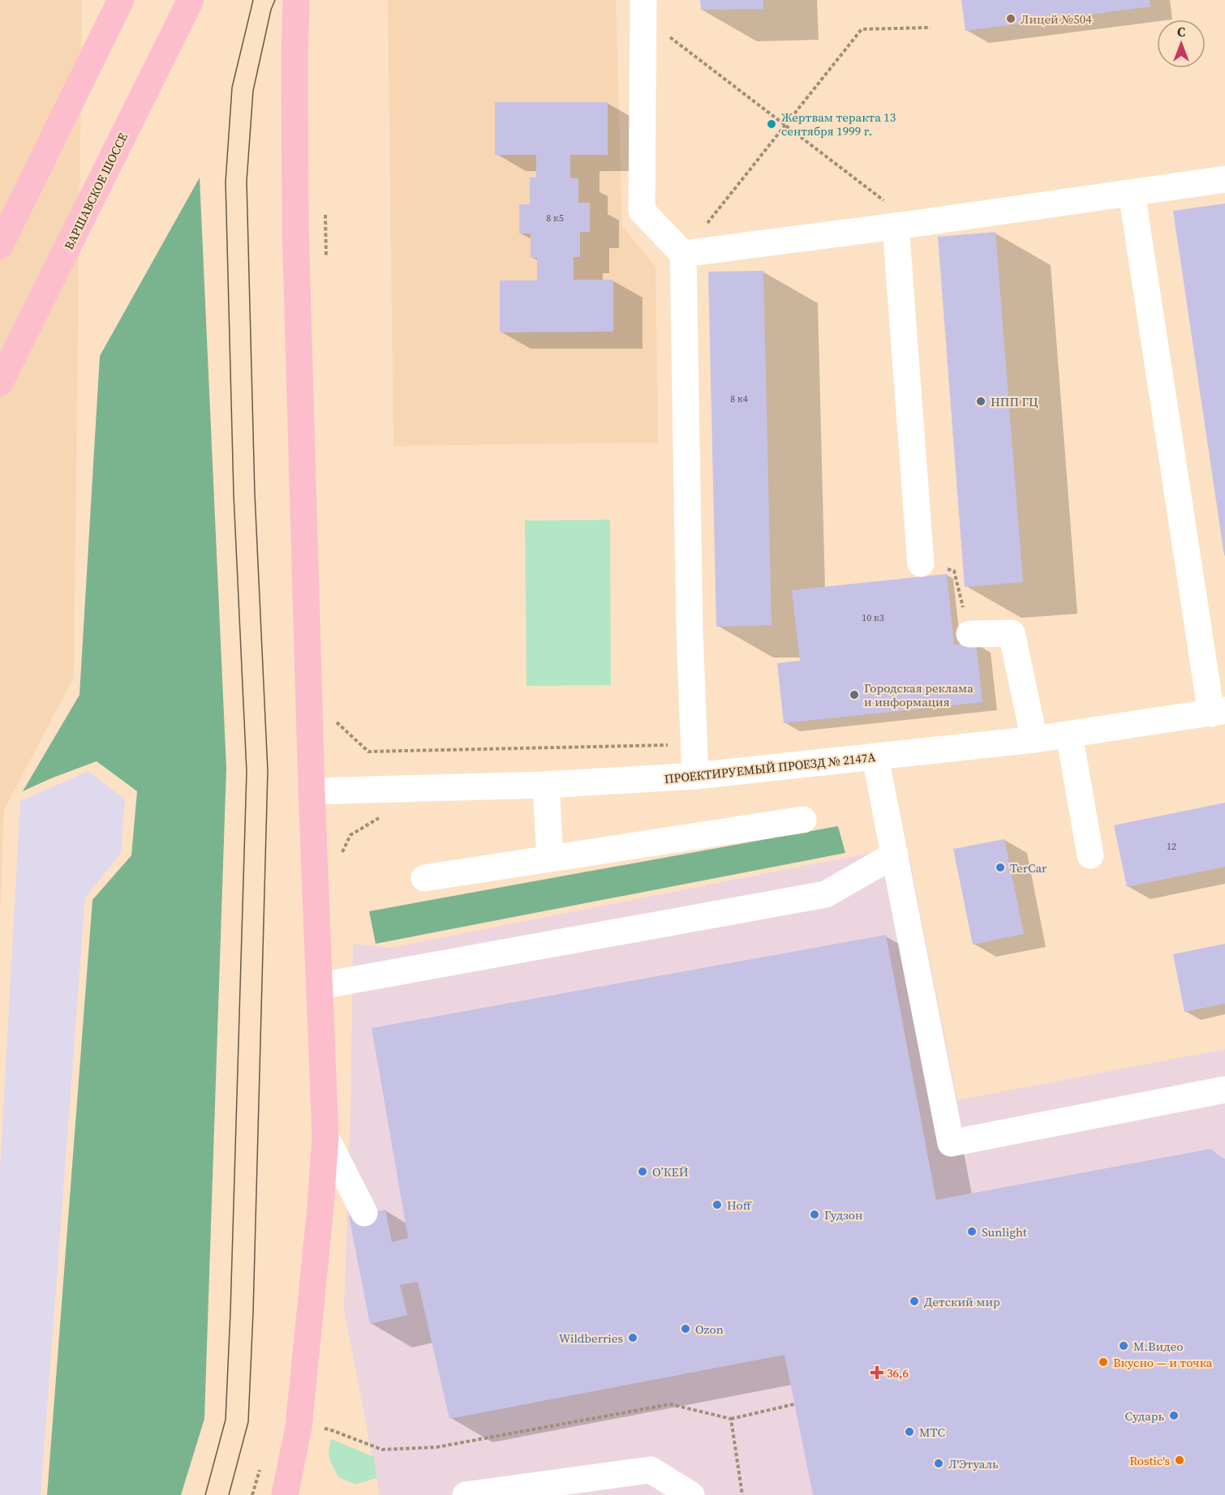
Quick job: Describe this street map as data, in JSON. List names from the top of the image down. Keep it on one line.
{"streets":{"main road":["ВАРШАВСКОЕ ШОССЕ"],"street":["ПРОЕКТИРУЕМЫЙ ПРОЕЗД № 2147А"]},"places":{"other":["Лицей №504","Жертвам теракта 13 сентября 1999 г.","НПП ГЦ","Городская реклама и информация","TerCar","О’КЕЙ","Hoff","Гудзон","Sunlight","Детский мир","Ozon","Wildberries","М.Видео","Вкусно — и точка","Сударь","МТС","Rostic's","Л'Этуаль"],"health":["36,6"]},"house_numbers":["8 к5","8 к4","10 к3","12"],"north":"top"}
